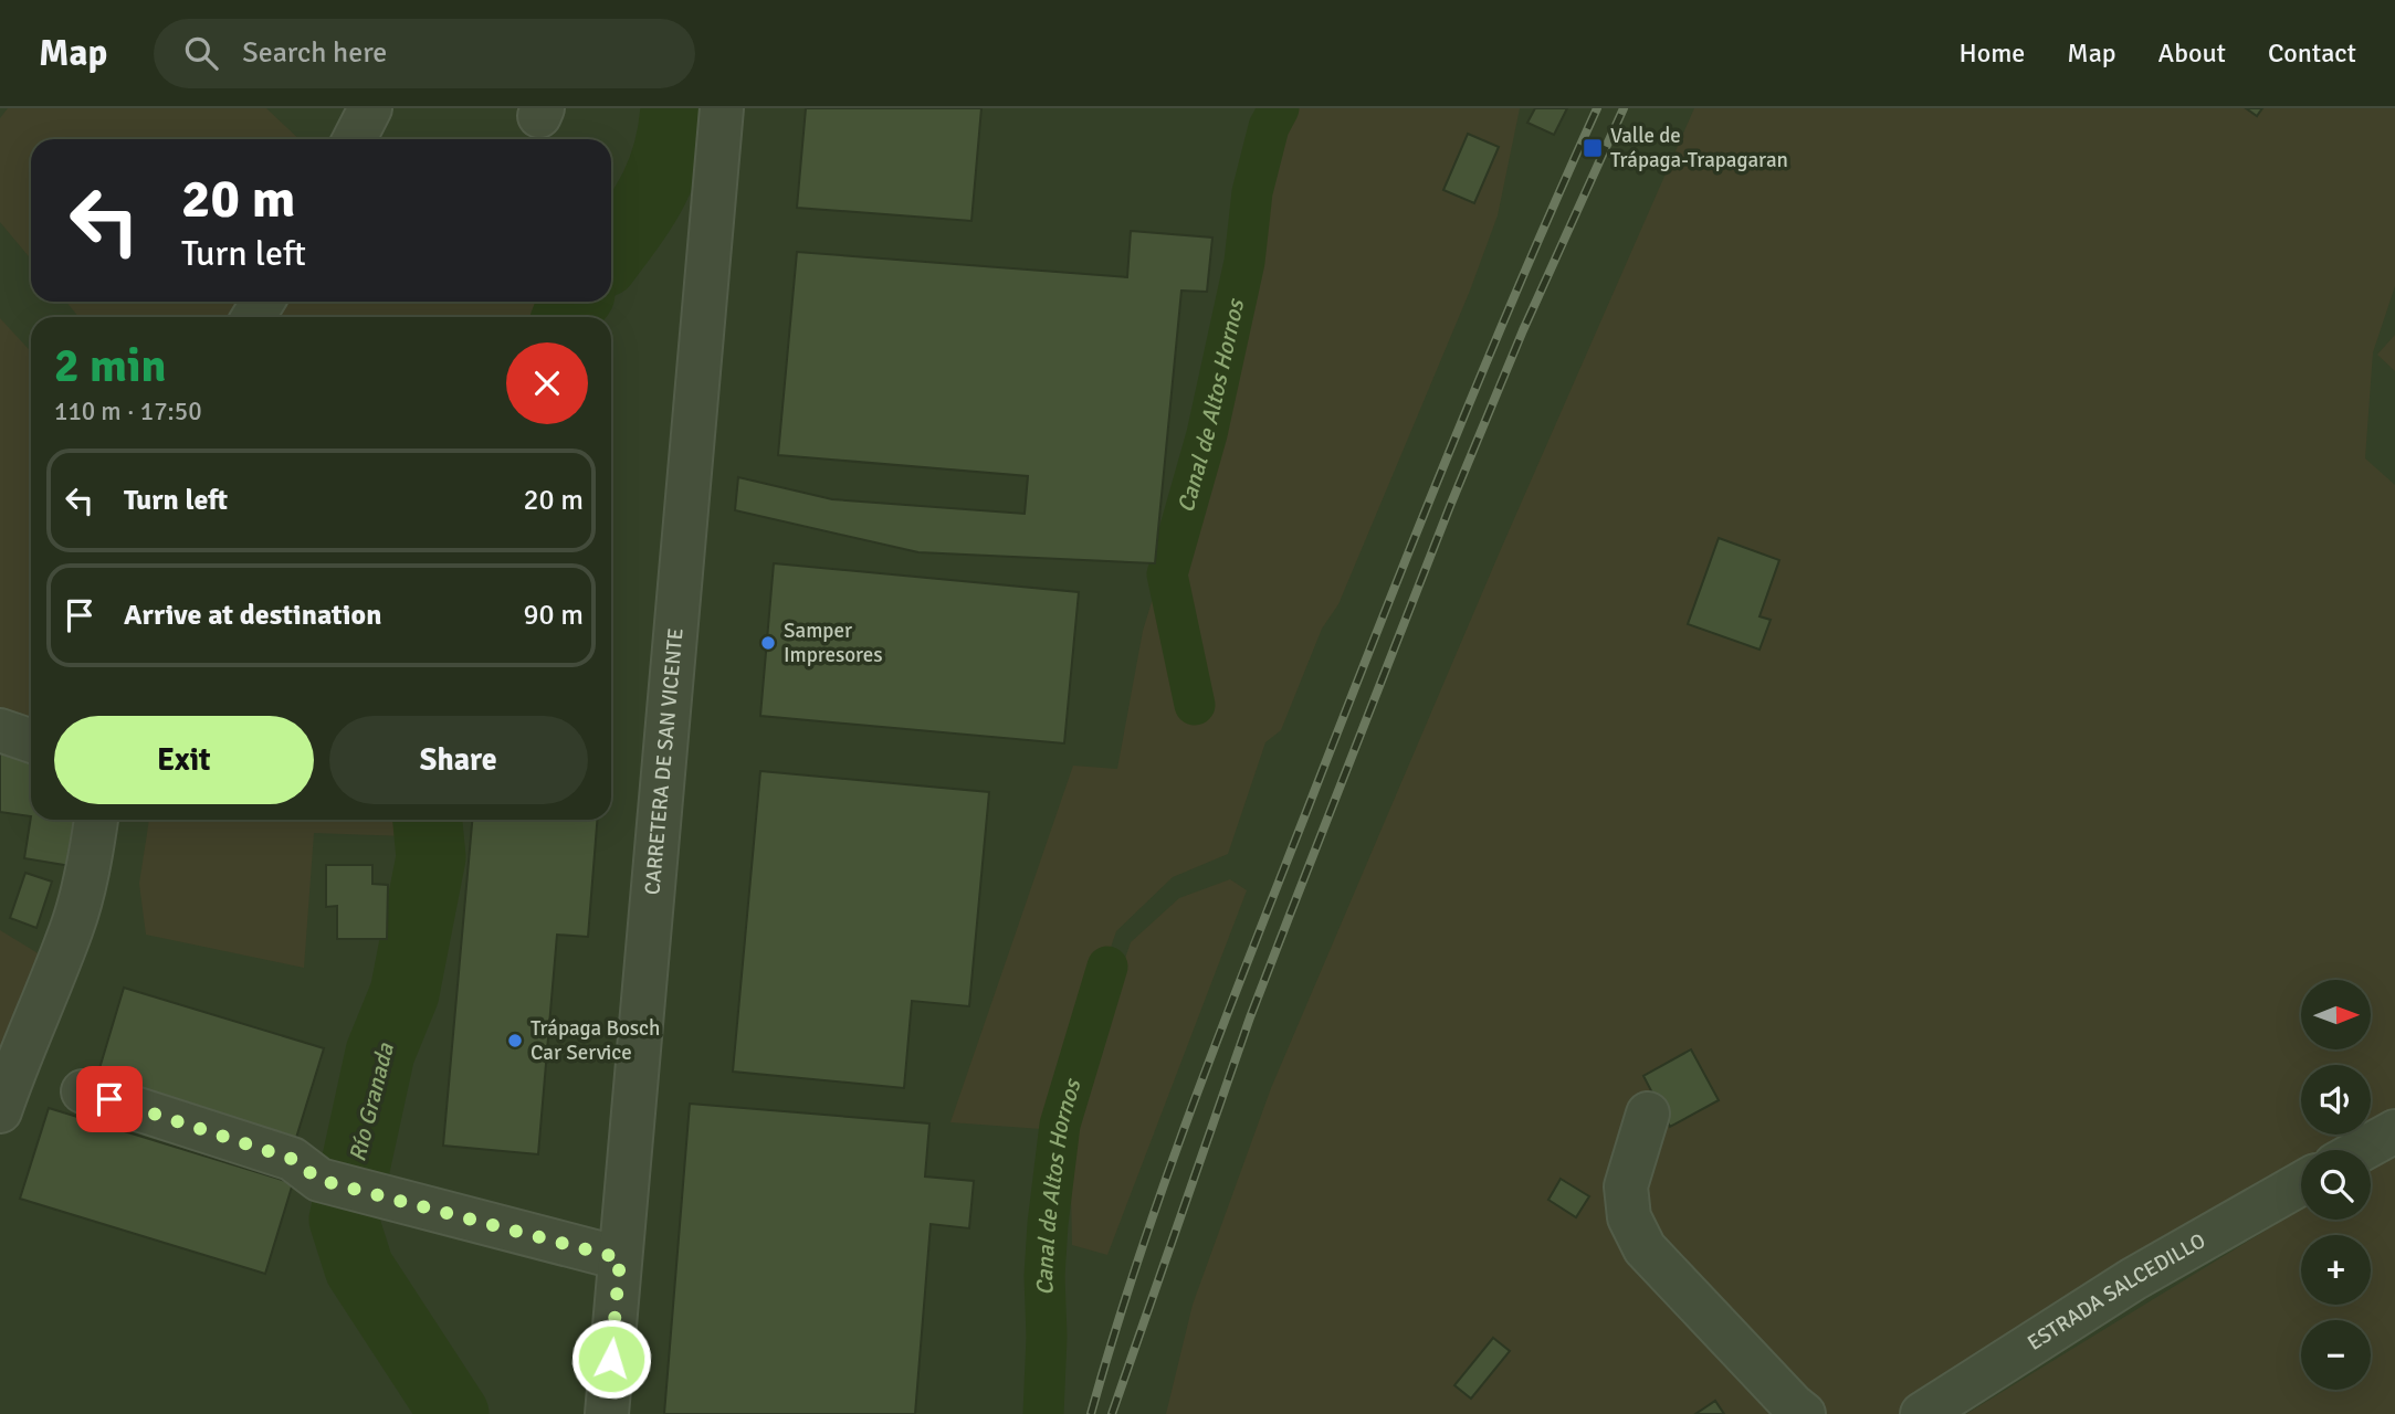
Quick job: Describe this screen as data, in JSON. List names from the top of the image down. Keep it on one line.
{"streets":{"street":["CARRETERA DE SAN VICENTE","ESTRADA SALCEDILLO"]},"water":["Canal de Altos Hornos","Río Granada"],"places":{"transit":["Valle de Trápaga-Trapagaran"],"other":["Samper Impresores","Trápaga Bosch Car Service"]},"north":"right","page":{"header":"Map","search":"Search here","nav":["Home","Map","About","Contact"],"turn":["20 m","Turn left"],"heading":["2 min","110 m · 17:50"],"list":[{"name":"Turn left","value":"20 m"},{"name":"Arrive at destination","value":"90 m"}],"buttons":["Exit","Share"],"map_buttons":["+","−"]}}
